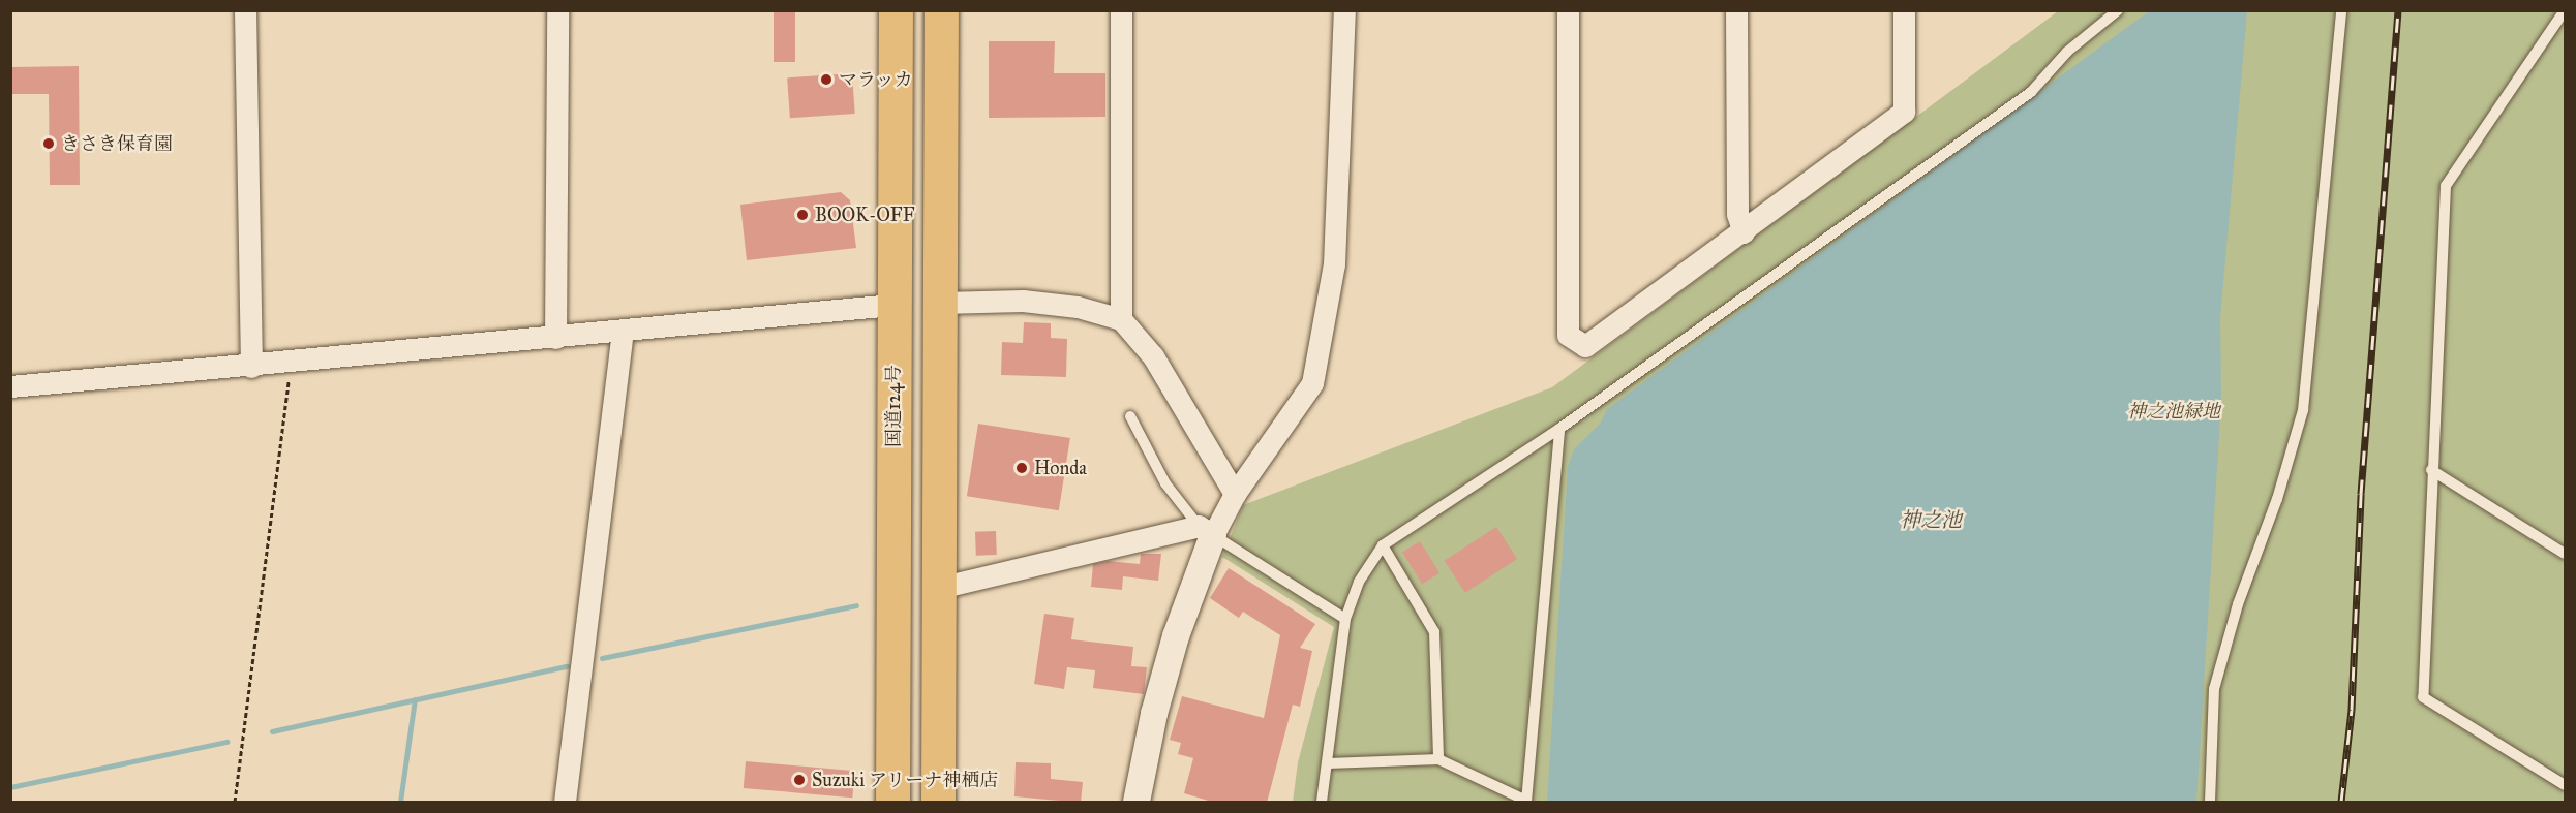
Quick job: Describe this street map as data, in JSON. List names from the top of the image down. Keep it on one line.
{"streets":{"highway":["国道124号"]},"water":["神之池"],"parks":["神之池緑地"],"places":["マラッカ","きさき保育園","BOOK-OFF","Honda","Suzuki アリーナ神栖店"]}
